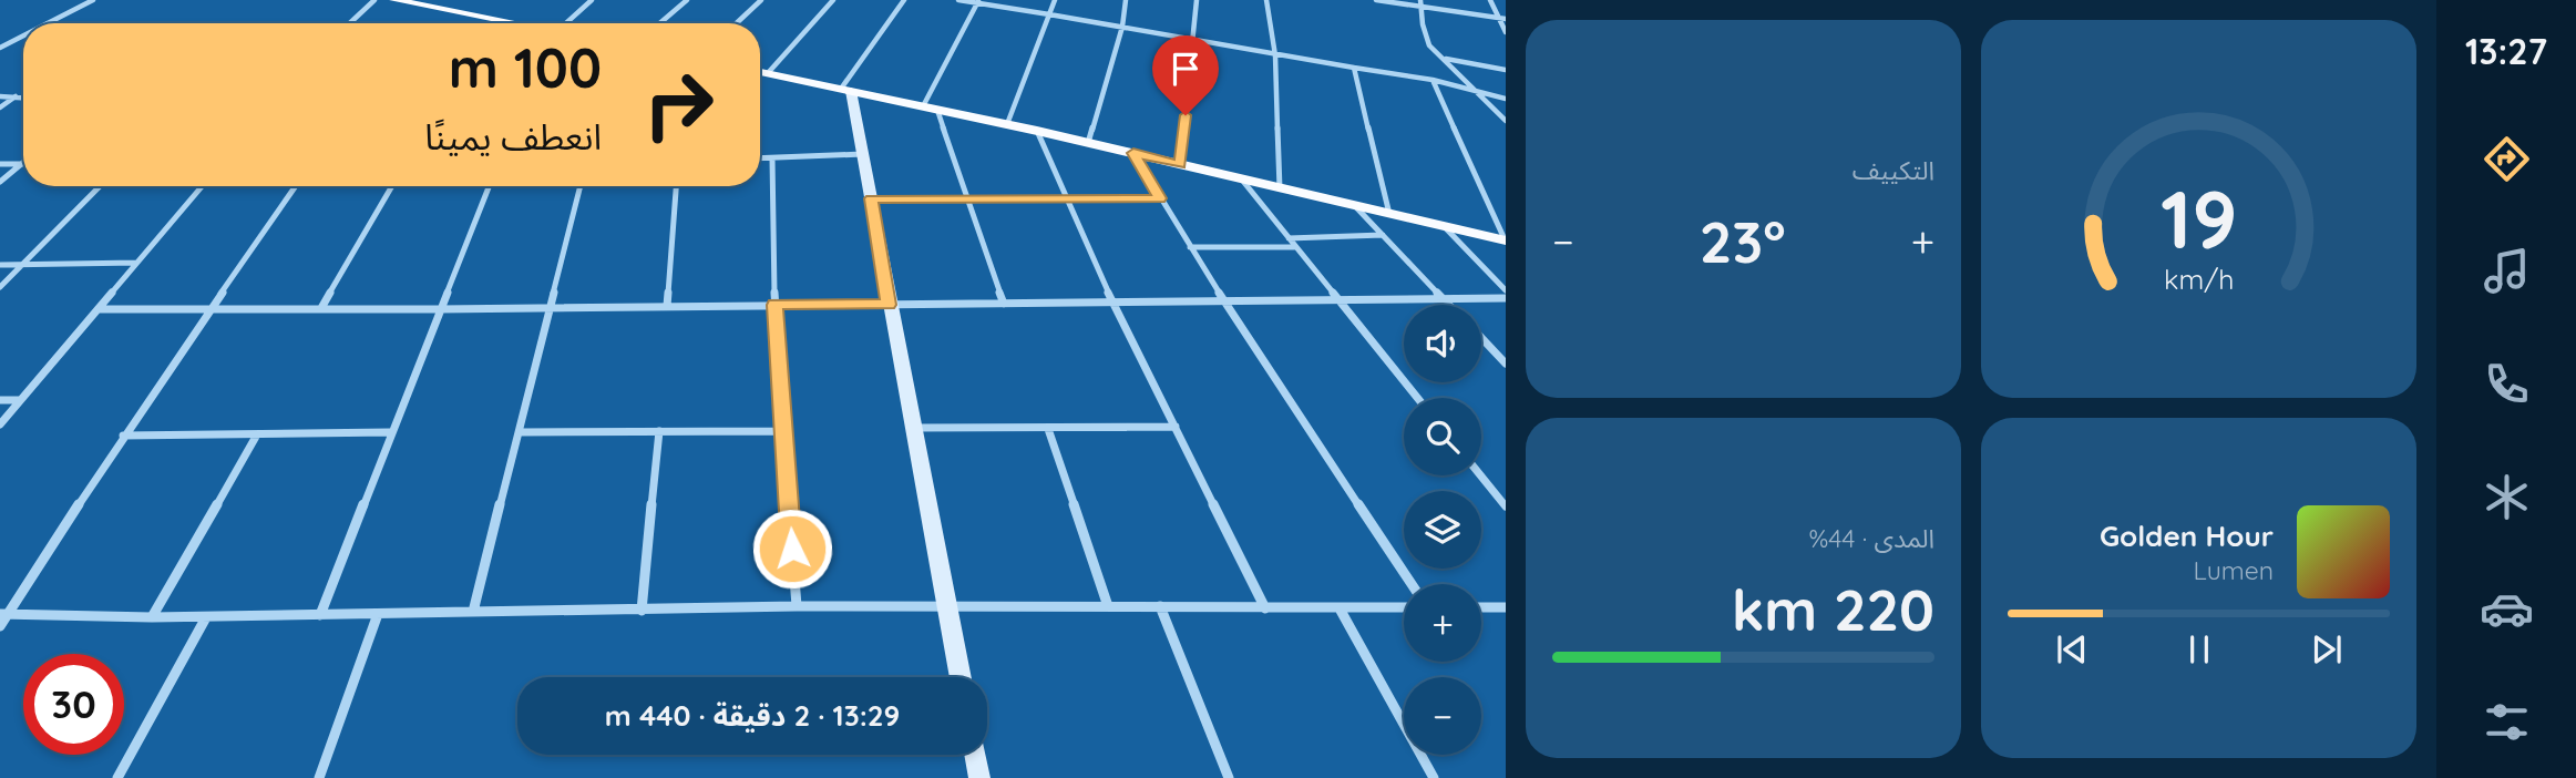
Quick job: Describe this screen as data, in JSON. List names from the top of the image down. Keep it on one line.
{"page":{"tabs":"13:27","tile":["التكييف",["المدى · 44%","220 km"]],"turn":["100 m","انعطف يمينًا"],"heat":["−","23°","+"],"map_buttons":["+","−"],"song":["Golden Hour","Lumen"],"limit":"30","trip":"13:29 · 2 دقيقة · 440 m","gauge":["19","km/h"]}}
